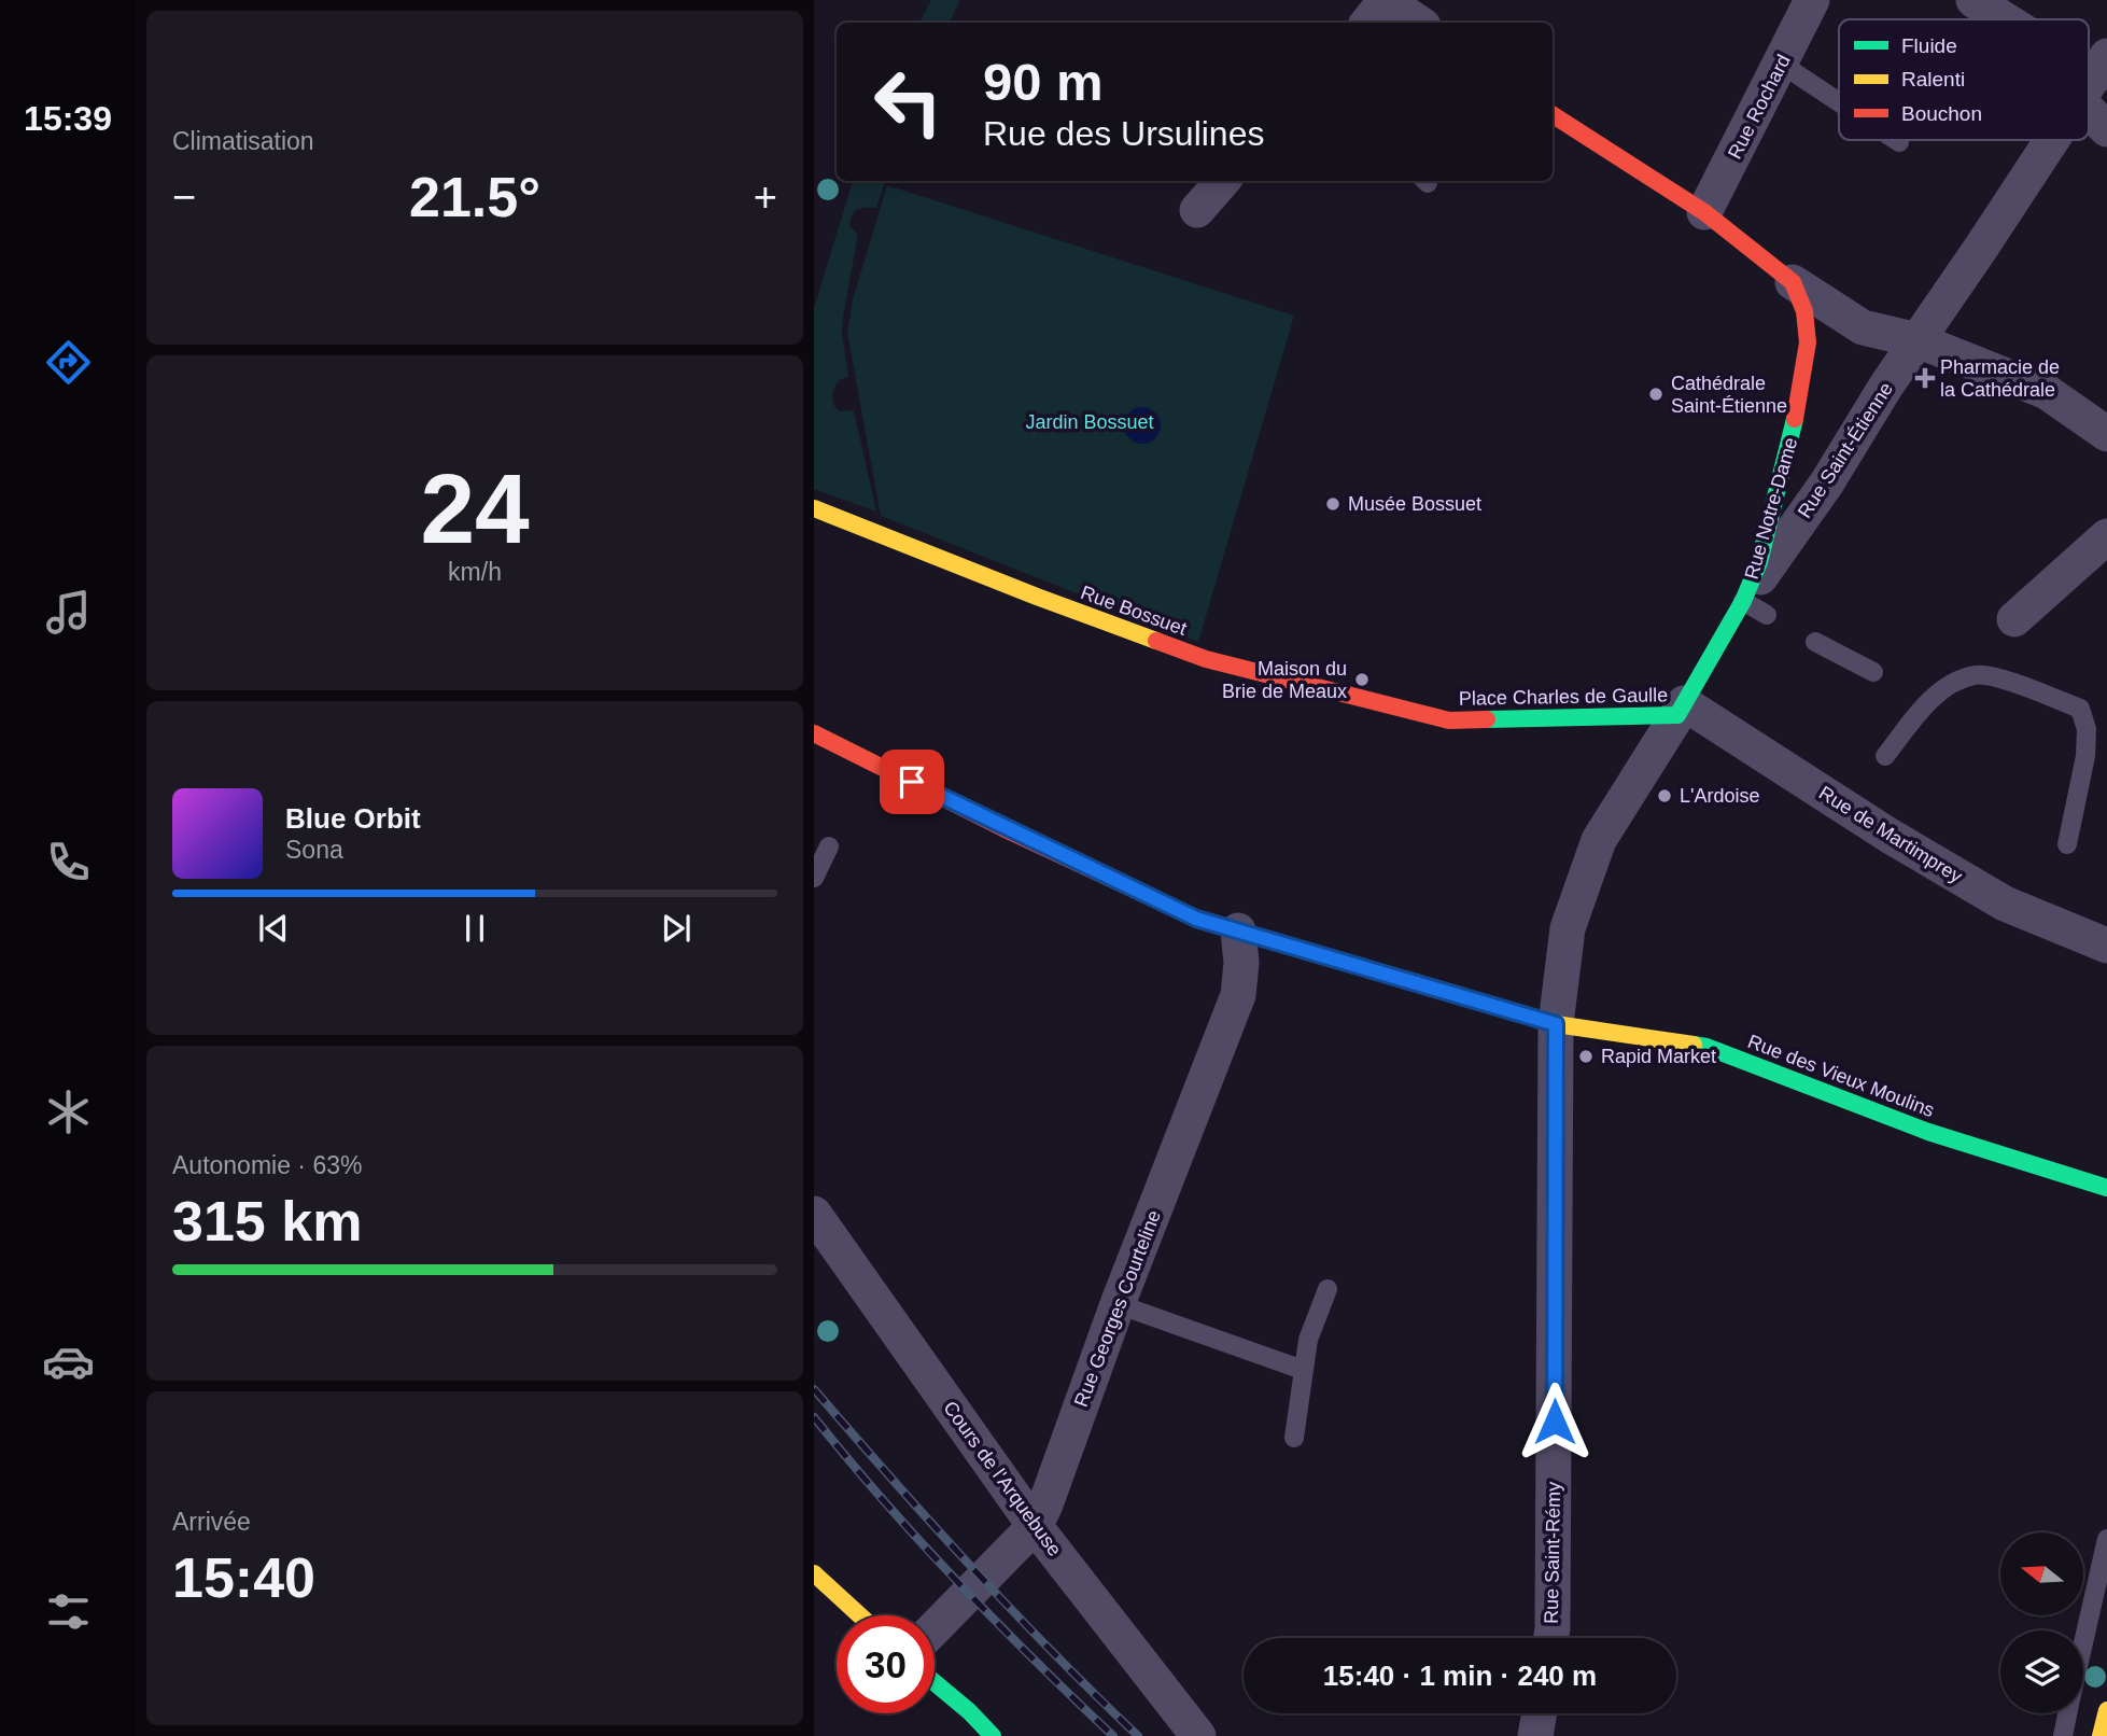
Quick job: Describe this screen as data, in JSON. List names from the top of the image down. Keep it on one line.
{"streets":{"street":["Rue Rochard","Rue Saint-Étienne","Rue Notre-Dame","Rue Bossuet","Place Charles de Gaulle","Rue de Martimprey","Rue des Vieux Moulins","Rue Georges Courteline","Cours de l'Arquebuse","Rue Saint-Rémy"]},"crossings":[["Rue Saint-Étienne","Rue Notre-Dame"],["Rue Saint-Étienne","Place Charles de Gaulle"],["Rue Saint-Étienne","Rue de Martimprey"],["Rue Saint-Étienne","Rue Saint-Rémy"],["Rue Bossuet","Place Charles de Gaulle"],["Place Charles de Gaulle","Rue de Martimprey"],["Place Charles de Gaulle","Rue Saint-Rémy"],["Rue de Martimprey","Rue Saint-Rémy"],["Rue des Vieux Moulins","Rue Georges Courteline"],["Rue des Vieux Moulins","Rue Saint-Rémy"],["Rue Georges Courteline","Cours de l'Arquebuse"]],"parks":["Jardin Bossuet"],"places":{"health":["Pharmacie de la Cathédrale"],"other":["Cathédrale Saint-Étienne","Musée Bossuet","Maison du Brie de Meaux","L'Ardoise","Rapid Market"]},"legend":["Fluide","Ralenti","Bouchon"],"north":"left","page":{"tabs":"15:39","tile":["Climatisation",["24","km/h"],["Autonomie · 63%","315 km"],["Arrivée","15:40"]],"turn":["90 m","Rue des Ursulines"],"heat":["−","21.5°","+"],"song":["Blue Orbit","Sona"],"limit":"30","trip":"15:40 · 1 min · 240 m"}}
